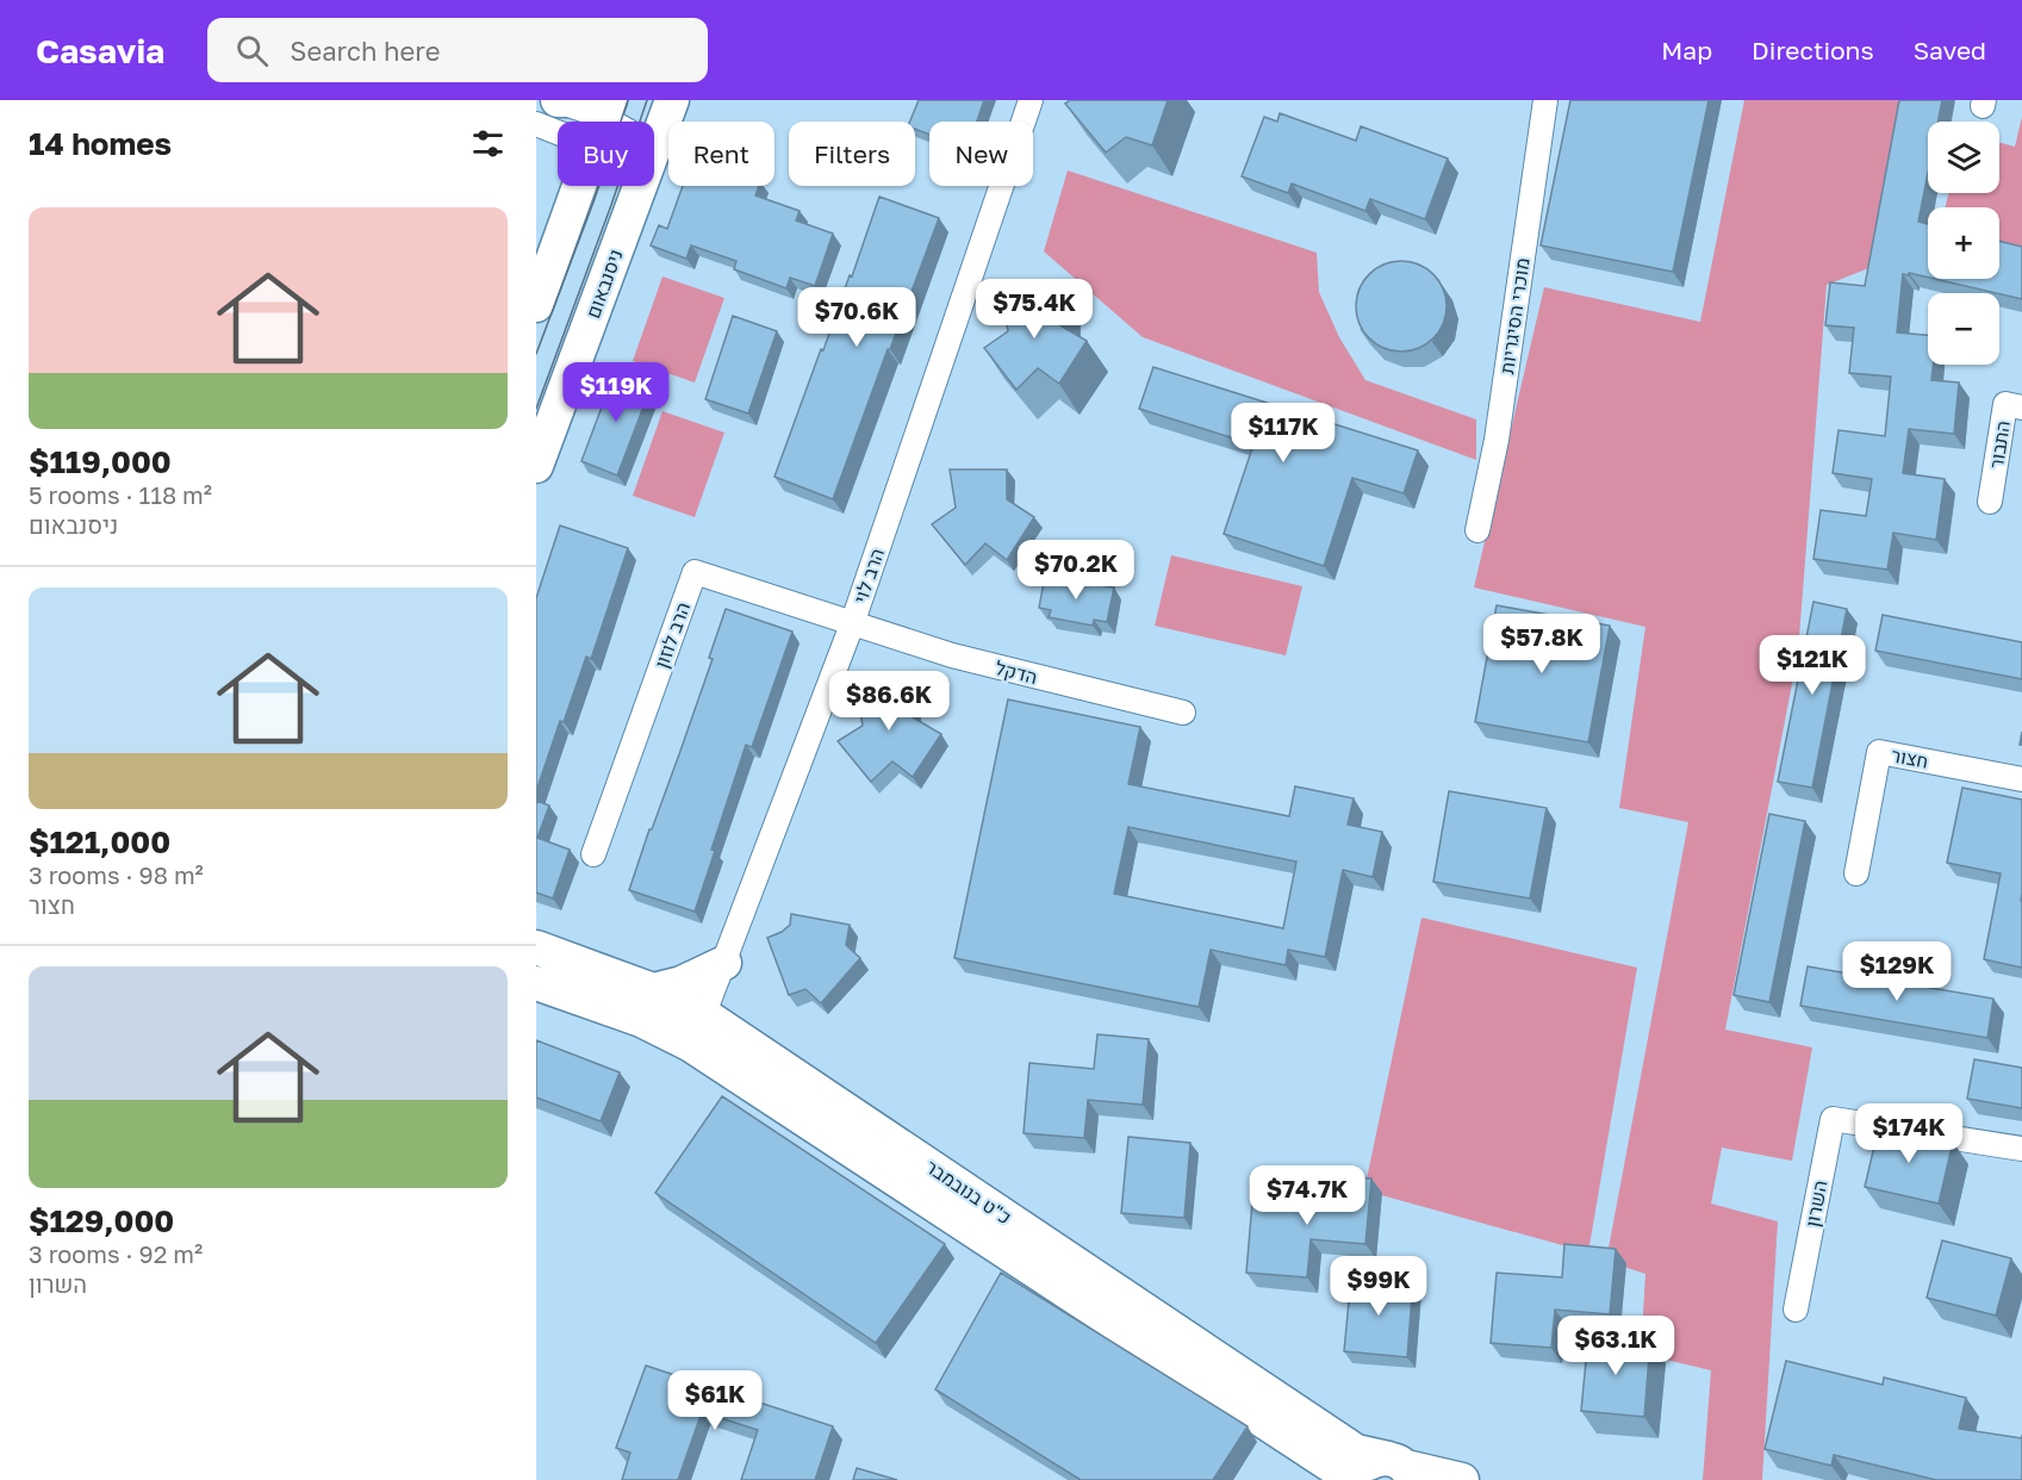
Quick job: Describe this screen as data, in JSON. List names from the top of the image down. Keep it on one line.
{"streets":{"street":["ניסנבאום","מוכרי הסיגריות","התבור","הרב לוי","הרב לוזון","הדקל","חצור","כ\"ט בנובמבר","השרון"]},"crossings":[["הרב לוי","הרב לוזון"],["הרב לוי","הדקל"],["הרב לוי","כ\"ט בנובמבר"],["הרב לוזון","הדקל"]],"page":{"header":"Casavia","search":"Search here","nav":["Map","Directions","Saved"],"heading":"14 homes","map_buttons":["+","−"],"chip":["Buy","Rent","Filters","New"],"list":[{"name":"$119,000","note":"5 rooms · 118 m² · ניסנבאום"},{"name":"$121,000","note":"3 rooms · 98 m² · חצור"},{"name":"$129,000","note":"3 rooms · 92 m² · השרון"}],"price":["$75.4K","$70.6K","$119K","$117K","$70.2K","$57.8K","$121K","$86.6K","$129K","$174K","$74.7K","$99K","$63.1K","$61K"]}}
